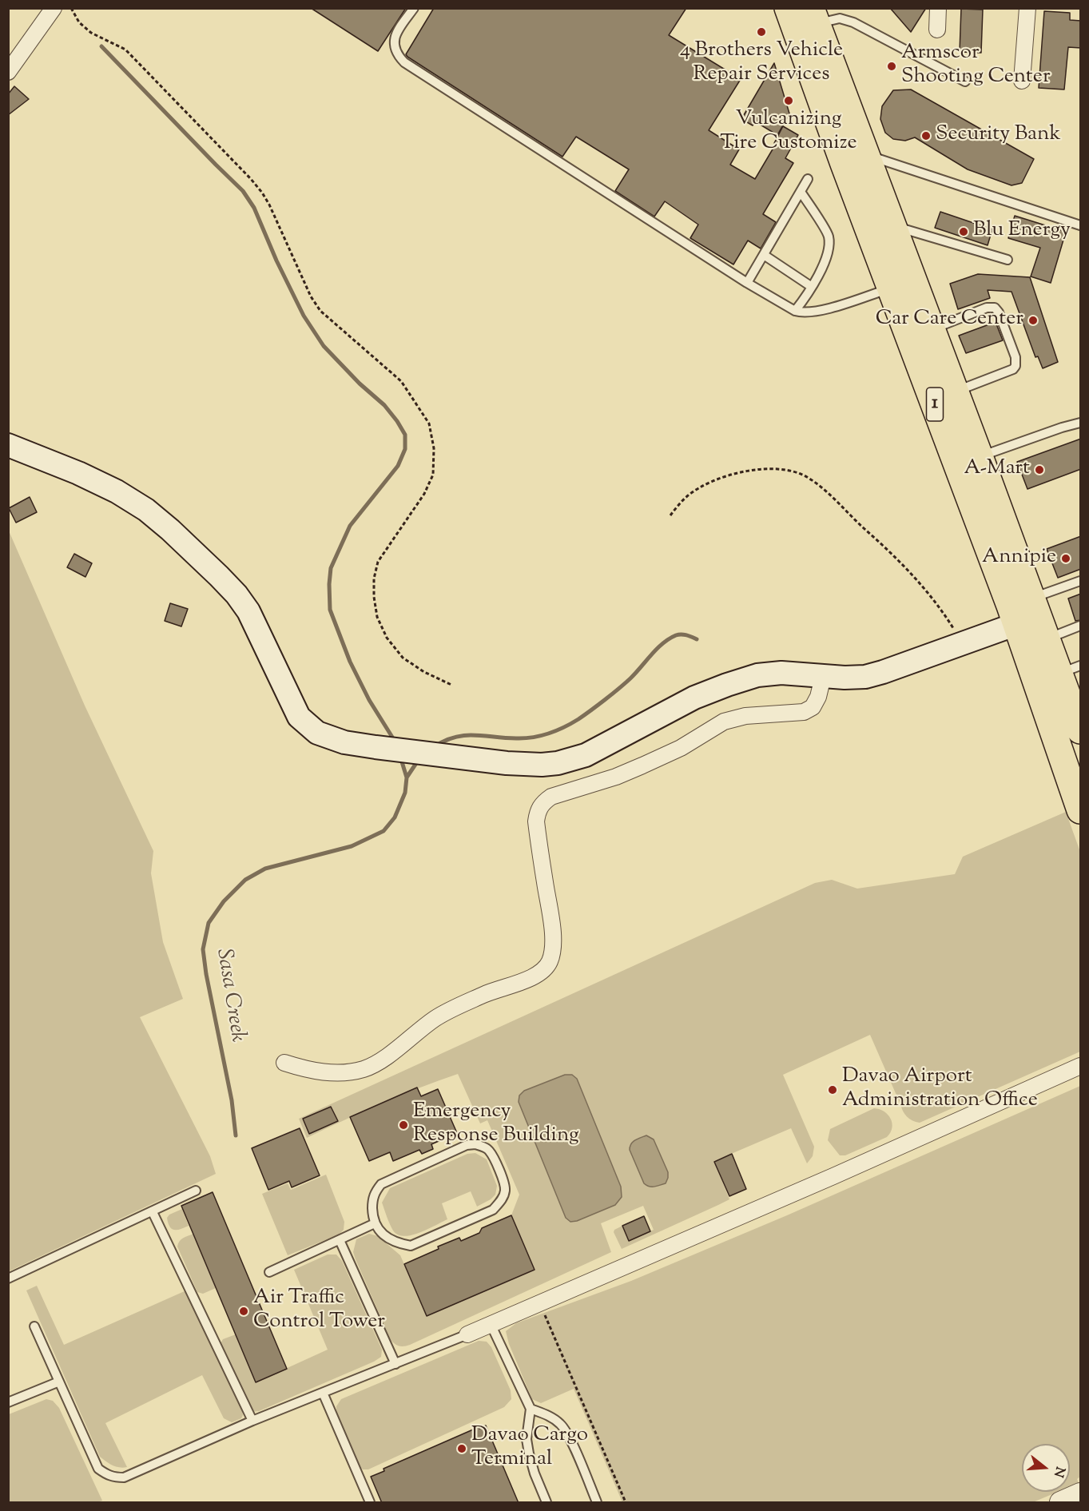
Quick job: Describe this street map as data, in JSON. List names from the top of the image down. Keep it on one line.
{"streets":{"highway":["1"]},"water":["Sasa Creek"],"places":["4 Brothers Vehicle Repair Services","Armscor Shooting Center","Vulcanizing Tire Customize","Security Bank","Blu Energy","Car Care Center","A-Mart","Annipie","Davao Airport Administration Office","Emergency Response Building","Air Traffic Control Tower","Davao Cargo Terminal"],"north":"right"}
